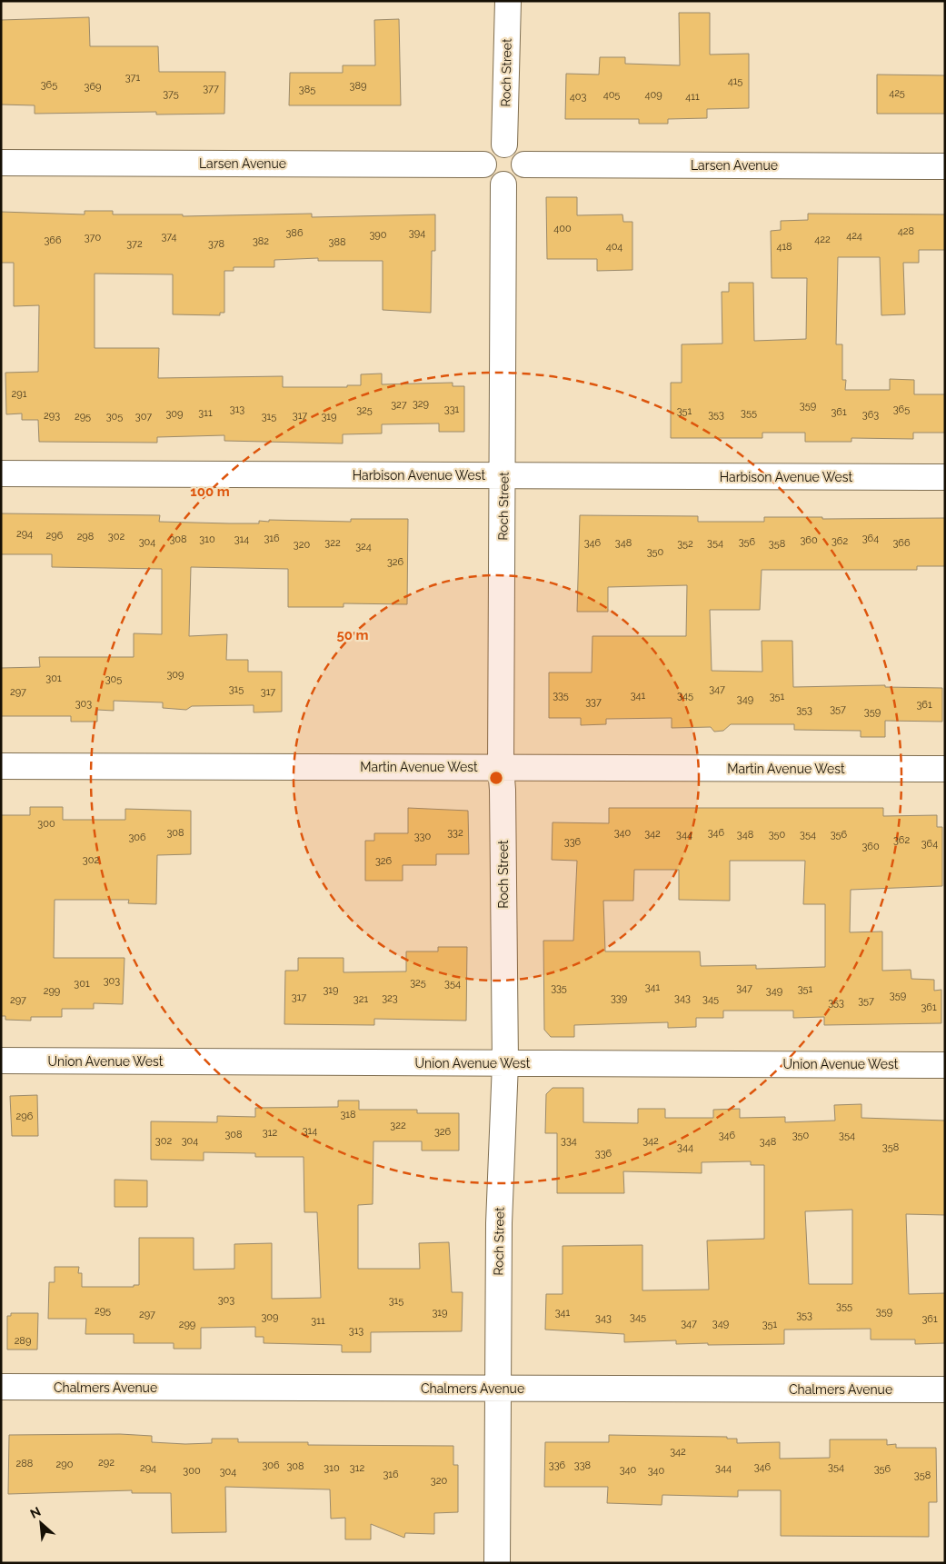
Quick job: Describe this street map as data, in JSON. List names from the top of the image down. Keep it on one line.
{"streets":{"street":["Roch Street","Larsen Avenue","Harbison Avenue West","Martin Avenue West","Union Avenue West","Chalmers Avenue"]},"crossings":[["Roch Street","Larsen Avenue"],["Roch Street","Harbison Avenue West"],["Roch Street","Martin Avenue West"],["Roch Street","Union Avenue West"],["Roch Street","Chalmers Avenue"]],"house_numbers":["371","415","365","389","369","377","385","425","375","405","409","403","411","400","428","386","394","390","424","374","370","422","366","382","388","372","378","404","418","291","329","327","359","313","331","365","325","351","361","311","355","309","353","363","293","317","295","305","307","315","319","294","296","298","302","316","364","308","310","314","360","362","304","356","322","346","348","354","366","352","358","320","324","350","326","309","301","305","315","347","297","317","335","341","345","351","349","337","303","361","357","353","359","300","308","332","340","346","342","344","348","350","354","356","330","306","362","336","364","360","302","326","303","325","301","354","341","335","347","351","319","299","349","359","317","323","339","343","321","345","297","357","353","361","318","296","322","314","326","312","308","346","350","354","302","304","334","342","348","344","358","336","303","315","355","295","359","319","341","297","353","309","345","343","361","311","347","349","299","351","313","289","342","292","288","290","306","336","338","308","346","354","294","310","312","344","356","340","300","340","304","316","358","320"],"north":"top left","rings":["100 m","50 m"]}
